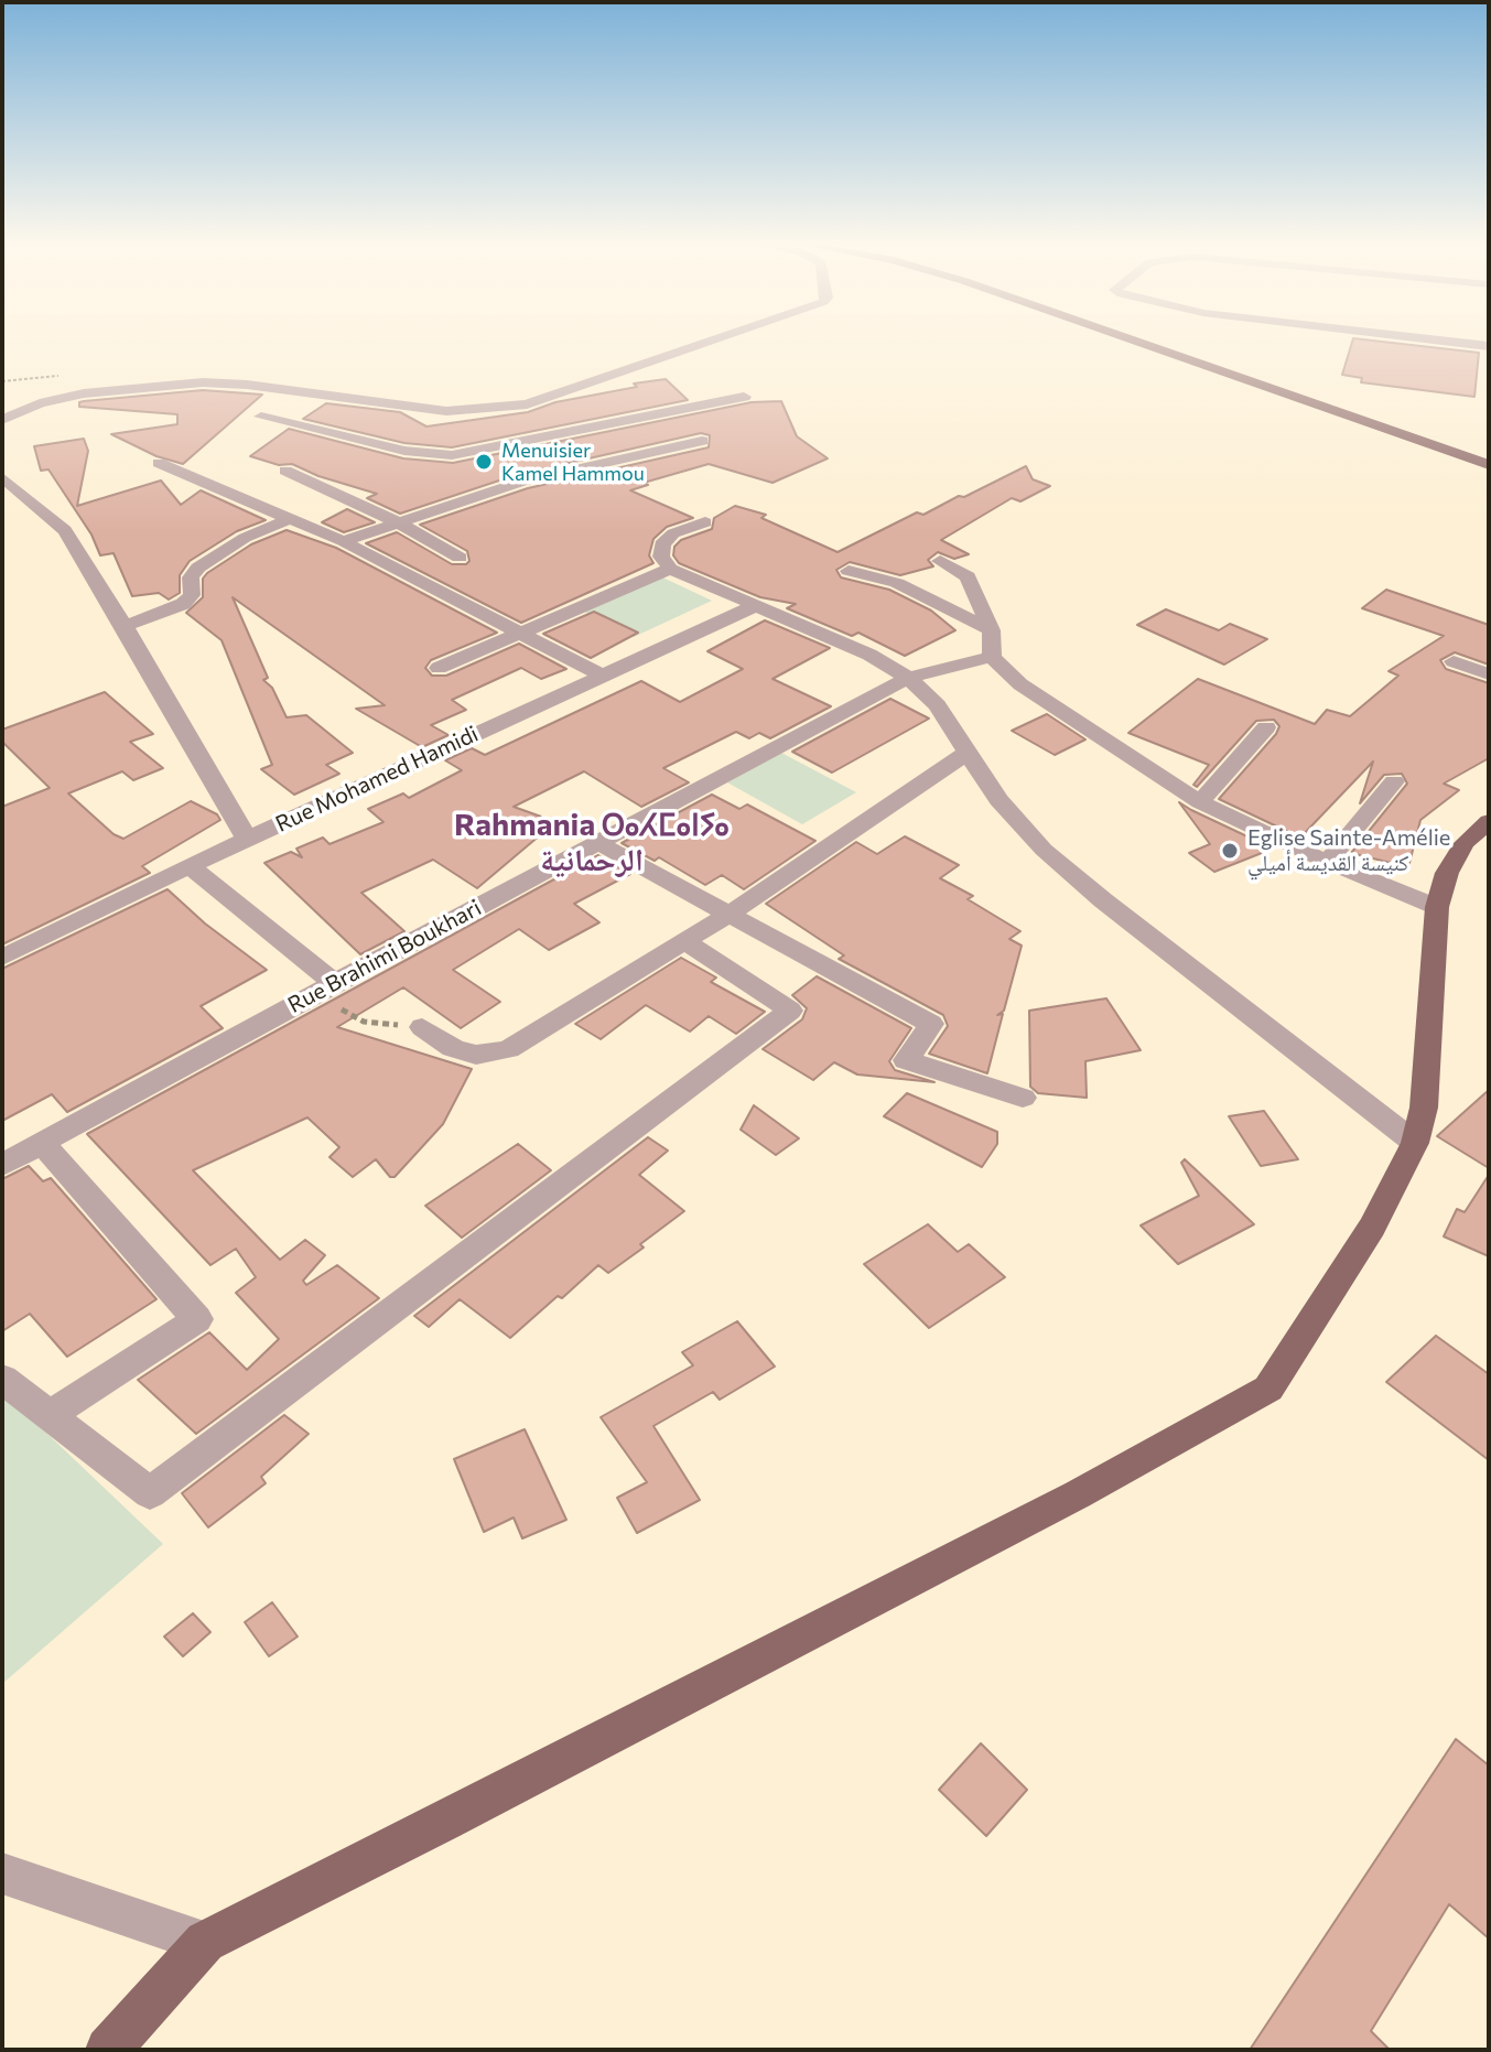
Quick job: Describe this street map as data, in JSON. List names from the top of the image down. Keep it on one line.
{"streets":{"street":["Rue Mohamed Hamidi","Rue Brahimi Boukhari"]},"districts":["Rahmania ⵔⴰⵃⵎⴰⵏⵢⴰ الرحمانية"],"places":["Menuisier Kamel Hammou","Eglise Sainte-Amélie كنيسة القديسة أميلي"]}
